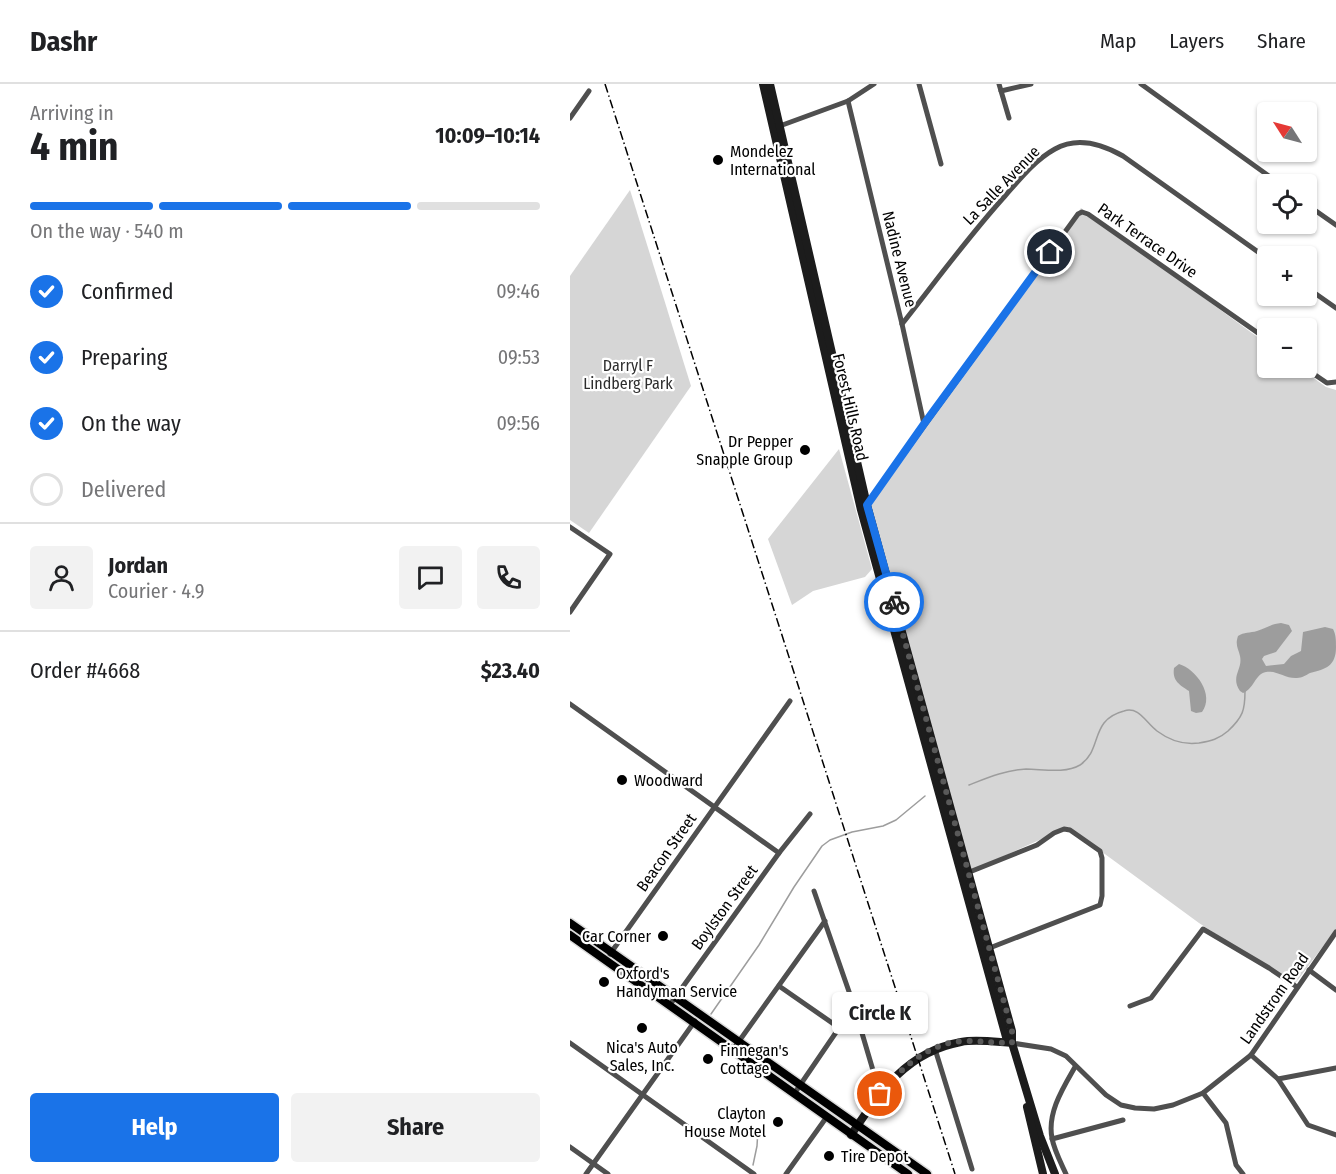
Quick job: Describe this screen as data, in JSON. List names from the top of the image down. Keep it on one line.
{"streets":{"street":["La Salle Avenue","Park Terrace Drive","Nadine Avenue","Forest Hills Road","Beacon Street","Boylston Street","Landstrom Road"]},"crossings":[["La Salle Avenue","Nadine Avenue"],["Park Terrace Drive","Nadine Avenue"],["Park Terrace Drive","Forest Hills Road"],["Forest Hills Road","Landstrom Road"]],"parks":["Darryl F Lindberg Park"],"places":["Mondelez International","Dr Pepper Snapple Group","Woodward","Car Corner","Oxford's Handyman Service","Nica's Auto Sales, Inc.","Finnegan's Cottage","Circle K","Clayton House Motel","Tire Depot"],"north":"top left","page":{"header":"Dashr","nav":["Map","Layers","Share"],"heading":["4 min","Arriving in","10:09–10:14"],"panel":["Jordan","Courier · 4.9","Order #4668","$23.40"],"map_buttons":["+","−"],"bar":"On the way · 540 m","list":[["Confirmed","09:46"],["Preparing","09:53"],["On the way","09:56"],"Delivered"],"bubble":"Circle K","buttons":["Help","Share"]}}
